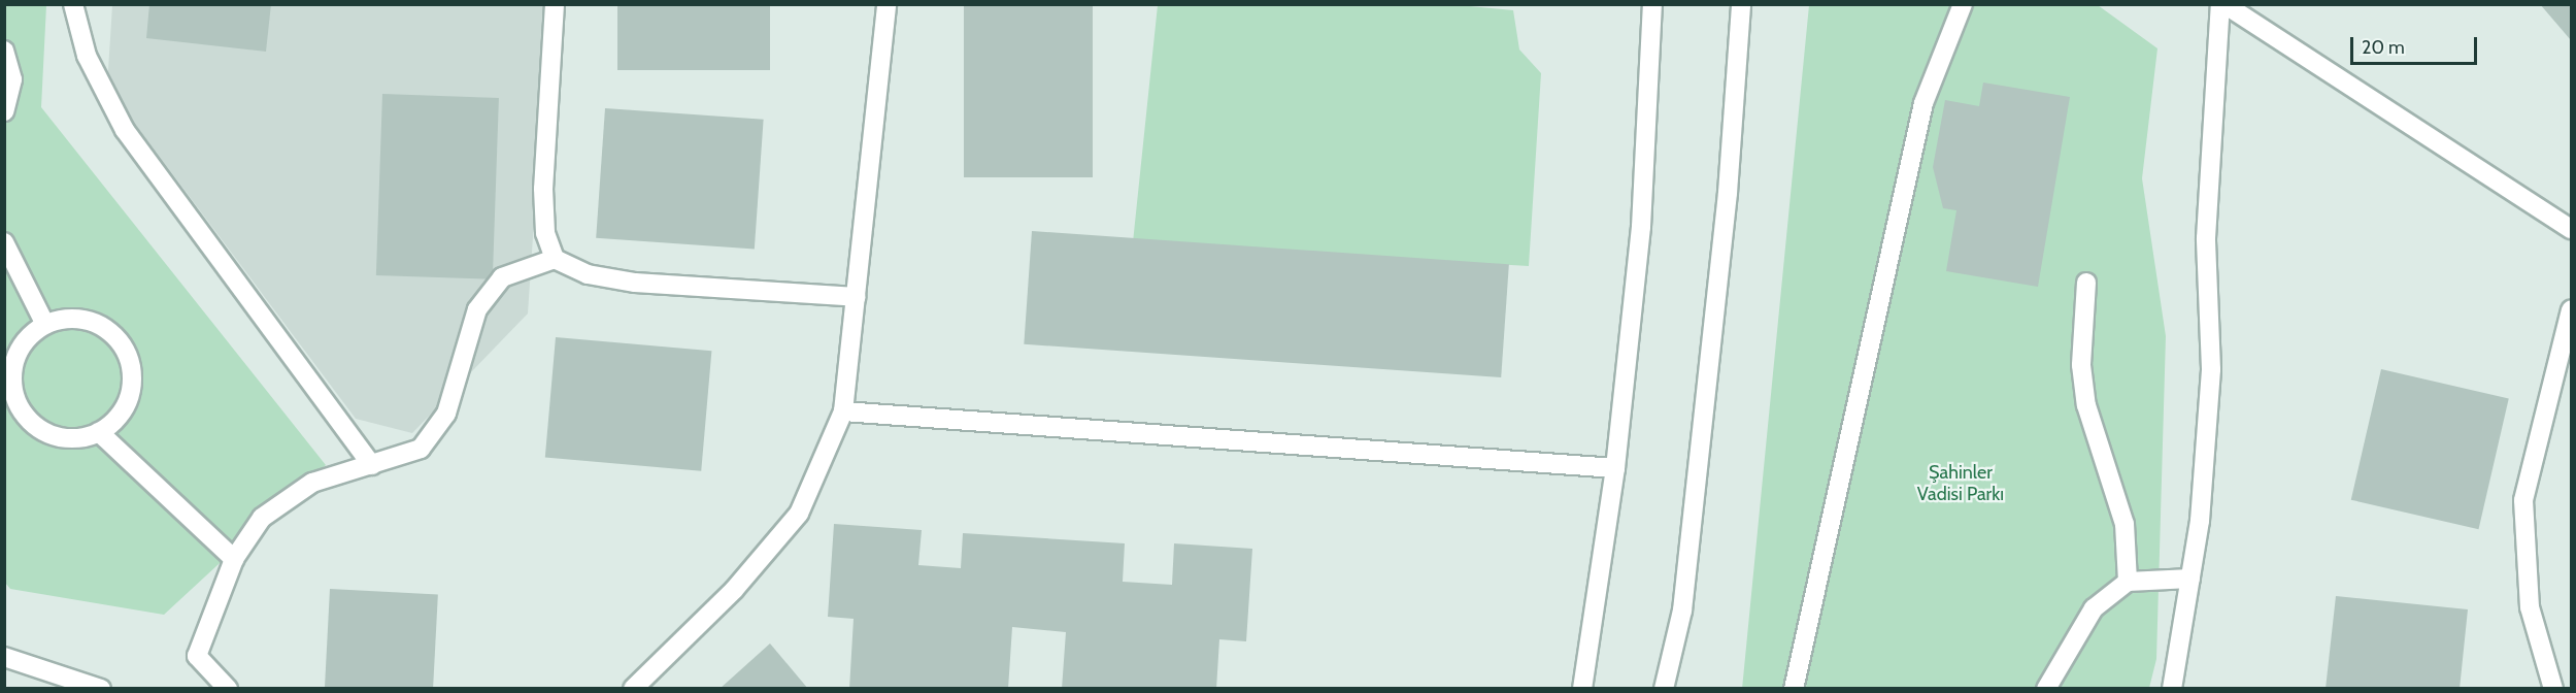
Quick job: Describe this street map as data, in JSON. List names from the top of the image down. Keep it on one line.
{"parks":["Şahinler Vadisi Parkı"],"scale_bar":"20 m"}
